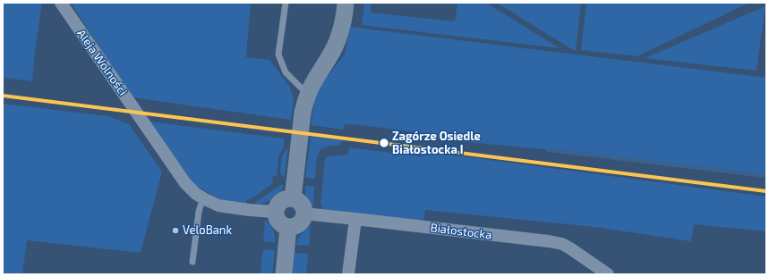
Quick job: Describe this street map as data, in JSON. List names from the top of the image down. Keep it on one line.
{"streets":{"street":["Aleja Wolności","Białostocka"]},"crossings":[["Aleja Wolności","Białostocka"]],"places":["Zagórze Osiedle Białostocka I","VeloBank"]}
